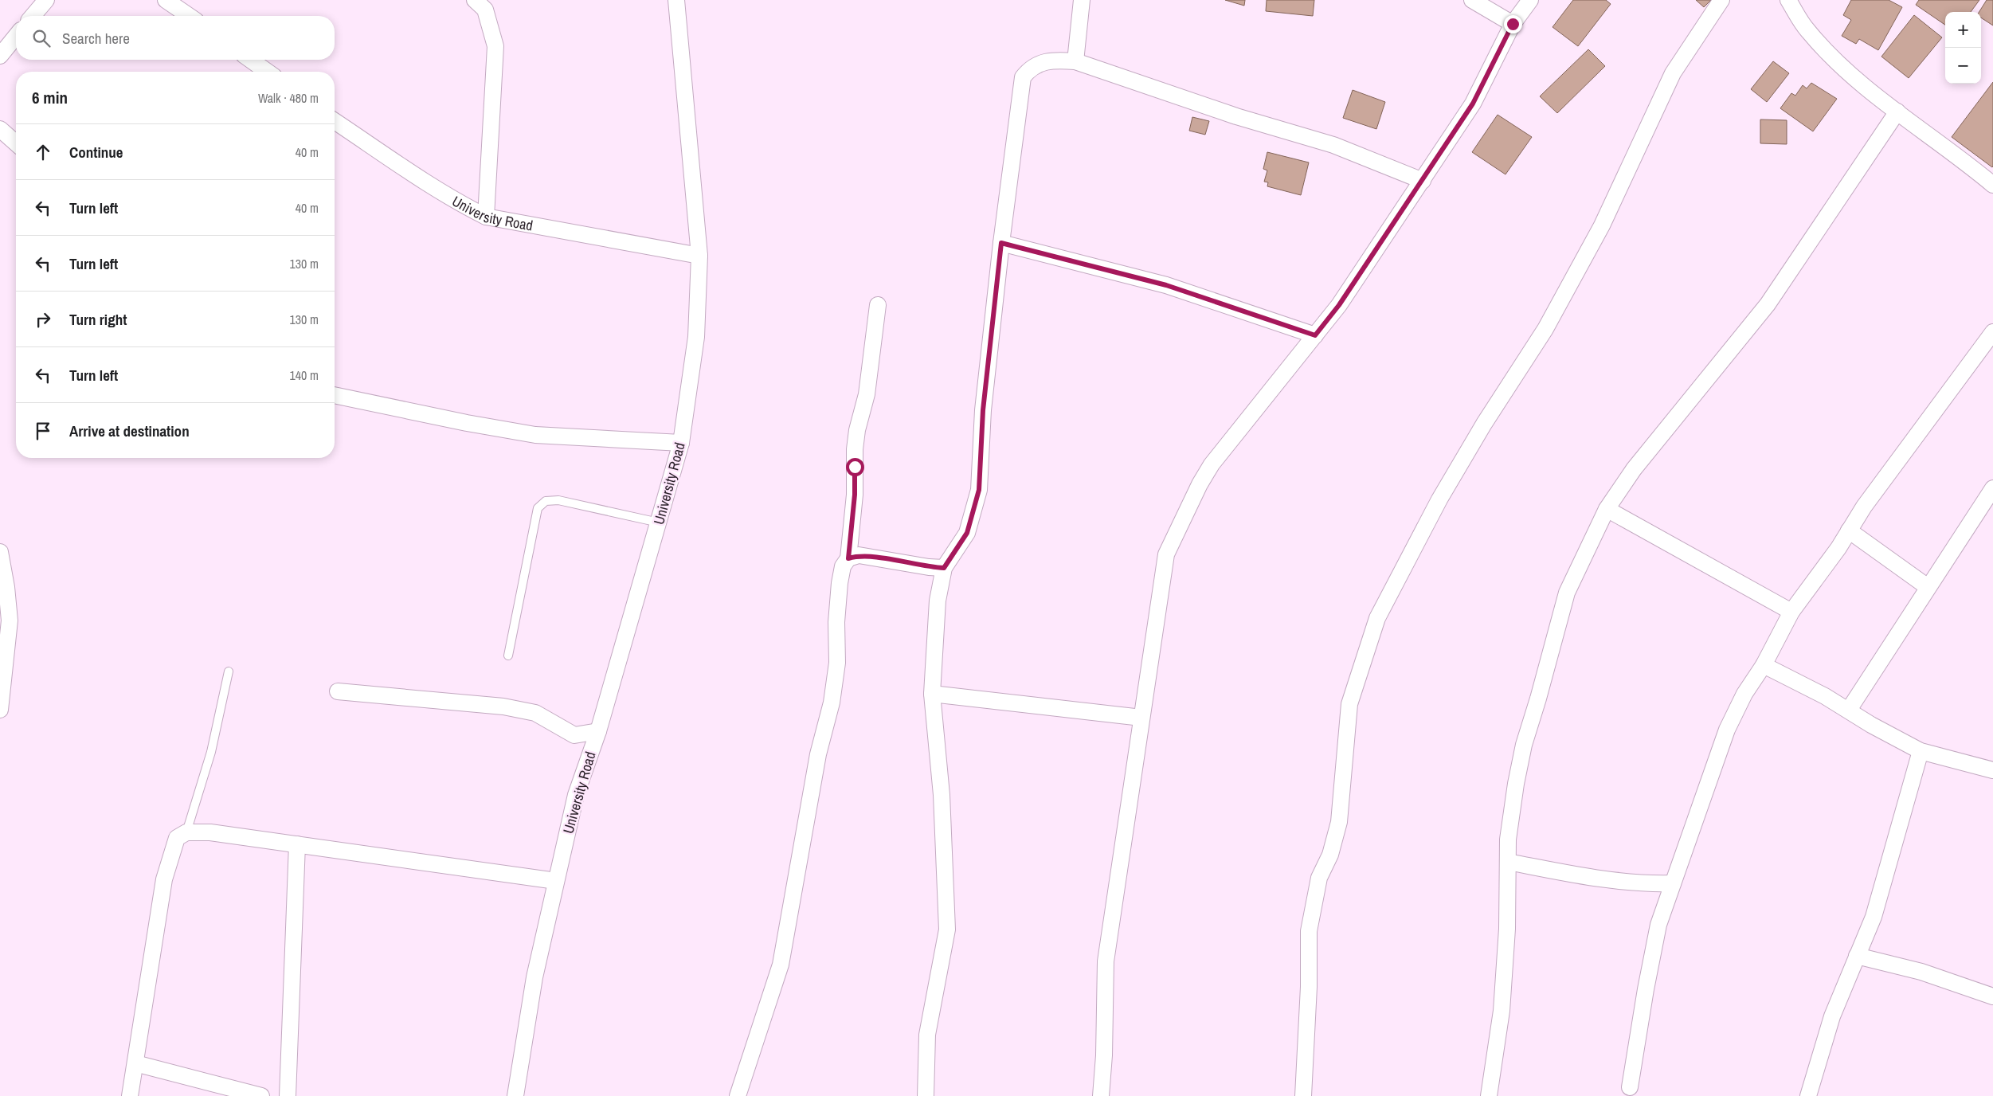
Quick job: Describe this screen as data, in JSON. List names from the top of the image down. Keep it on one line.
{"streets":{"street":["University Road"]},"page":{"map_buttons":["+","−"],"search":"Search here","heading":["6 min","Walk · 480 m"],"list":[["Continue","40 m"],["Turn left","40 m"],["Turn left","130 m"],["Turn right","130 m"],["Turn left","140 m"],"Arrive at destination"]}}
